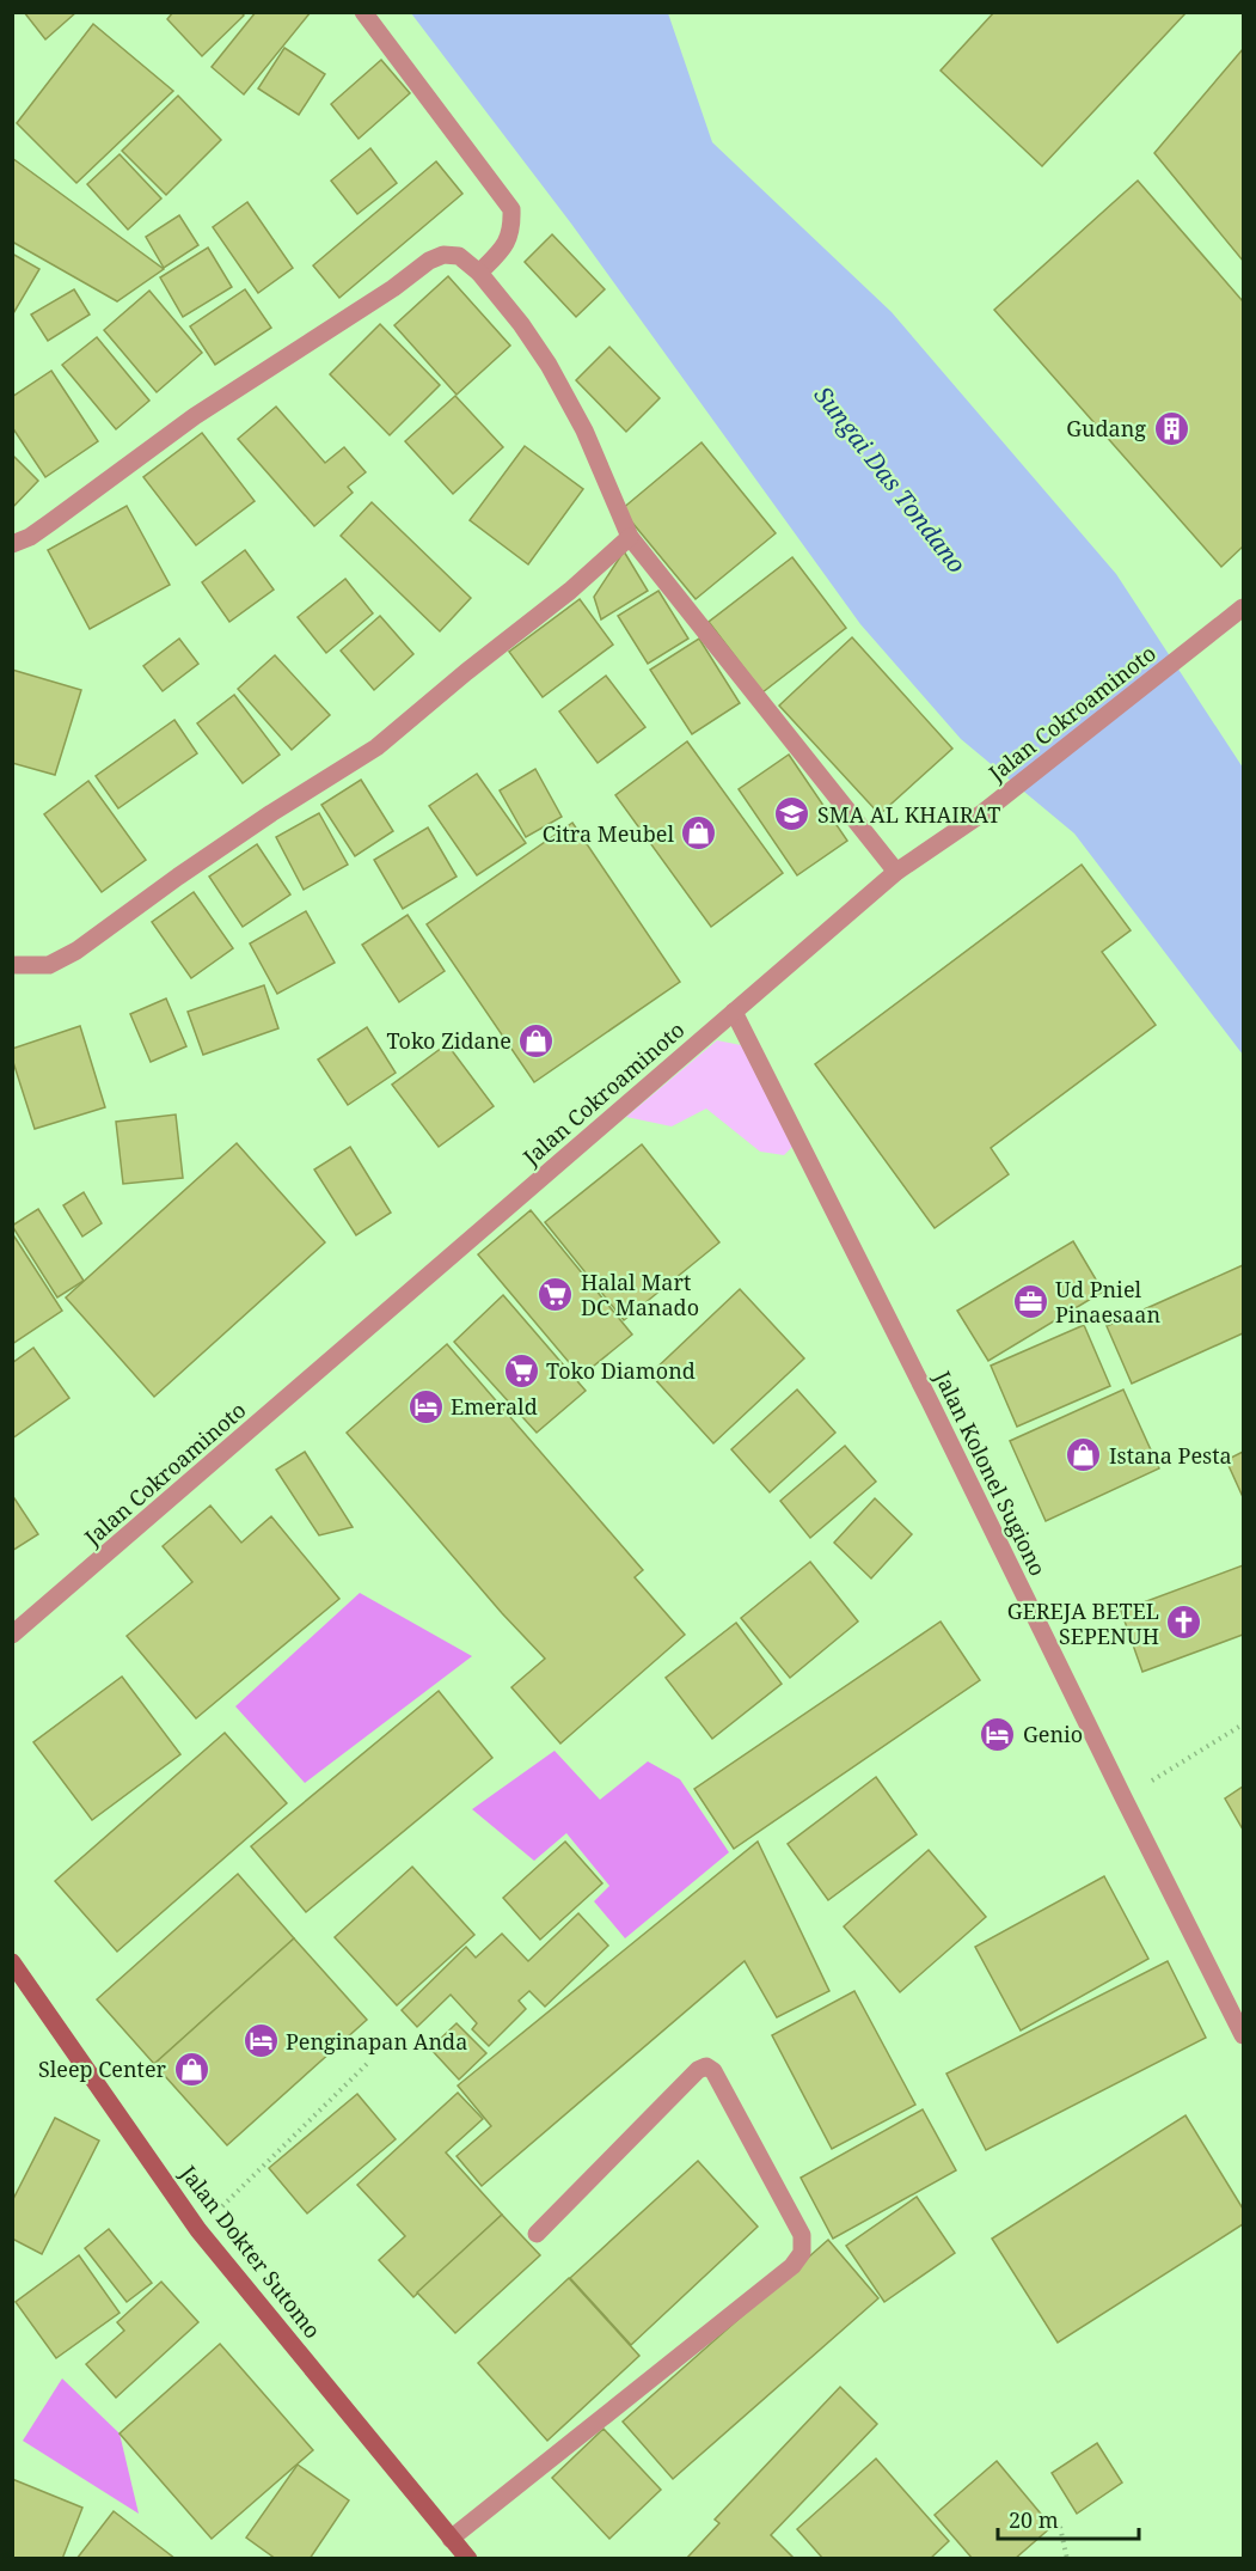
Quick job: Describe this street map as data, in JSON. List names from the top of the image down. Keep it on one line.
{"streets":{"main road":["Jalan Dokter Sutomo"],"street":["Jalan Cokroaminoto","Jalan Kolonel Sugiono"]},"crossings":[["Jalan Cokroaminoto","Jalan Kolonel Sugiono"]],"water":["Sungai Das Tondano"],"places":{"building":["Gudang"],"school or university":["SMA AL KHAIRAT"],"shop":["Citra Meubel","Toko Zidane","Istana Pesta","Sleep Center"],"supermarket":["Halal Mart DC Manado","Toko Diamond"],"office":["Ud Pniel Pinaesaan"],"hotel":["Emerald","Genio","Penginapan Anda"],"church":["GEREJA BETEL SEPENUH"]},"scale_bar":"20 m"}
